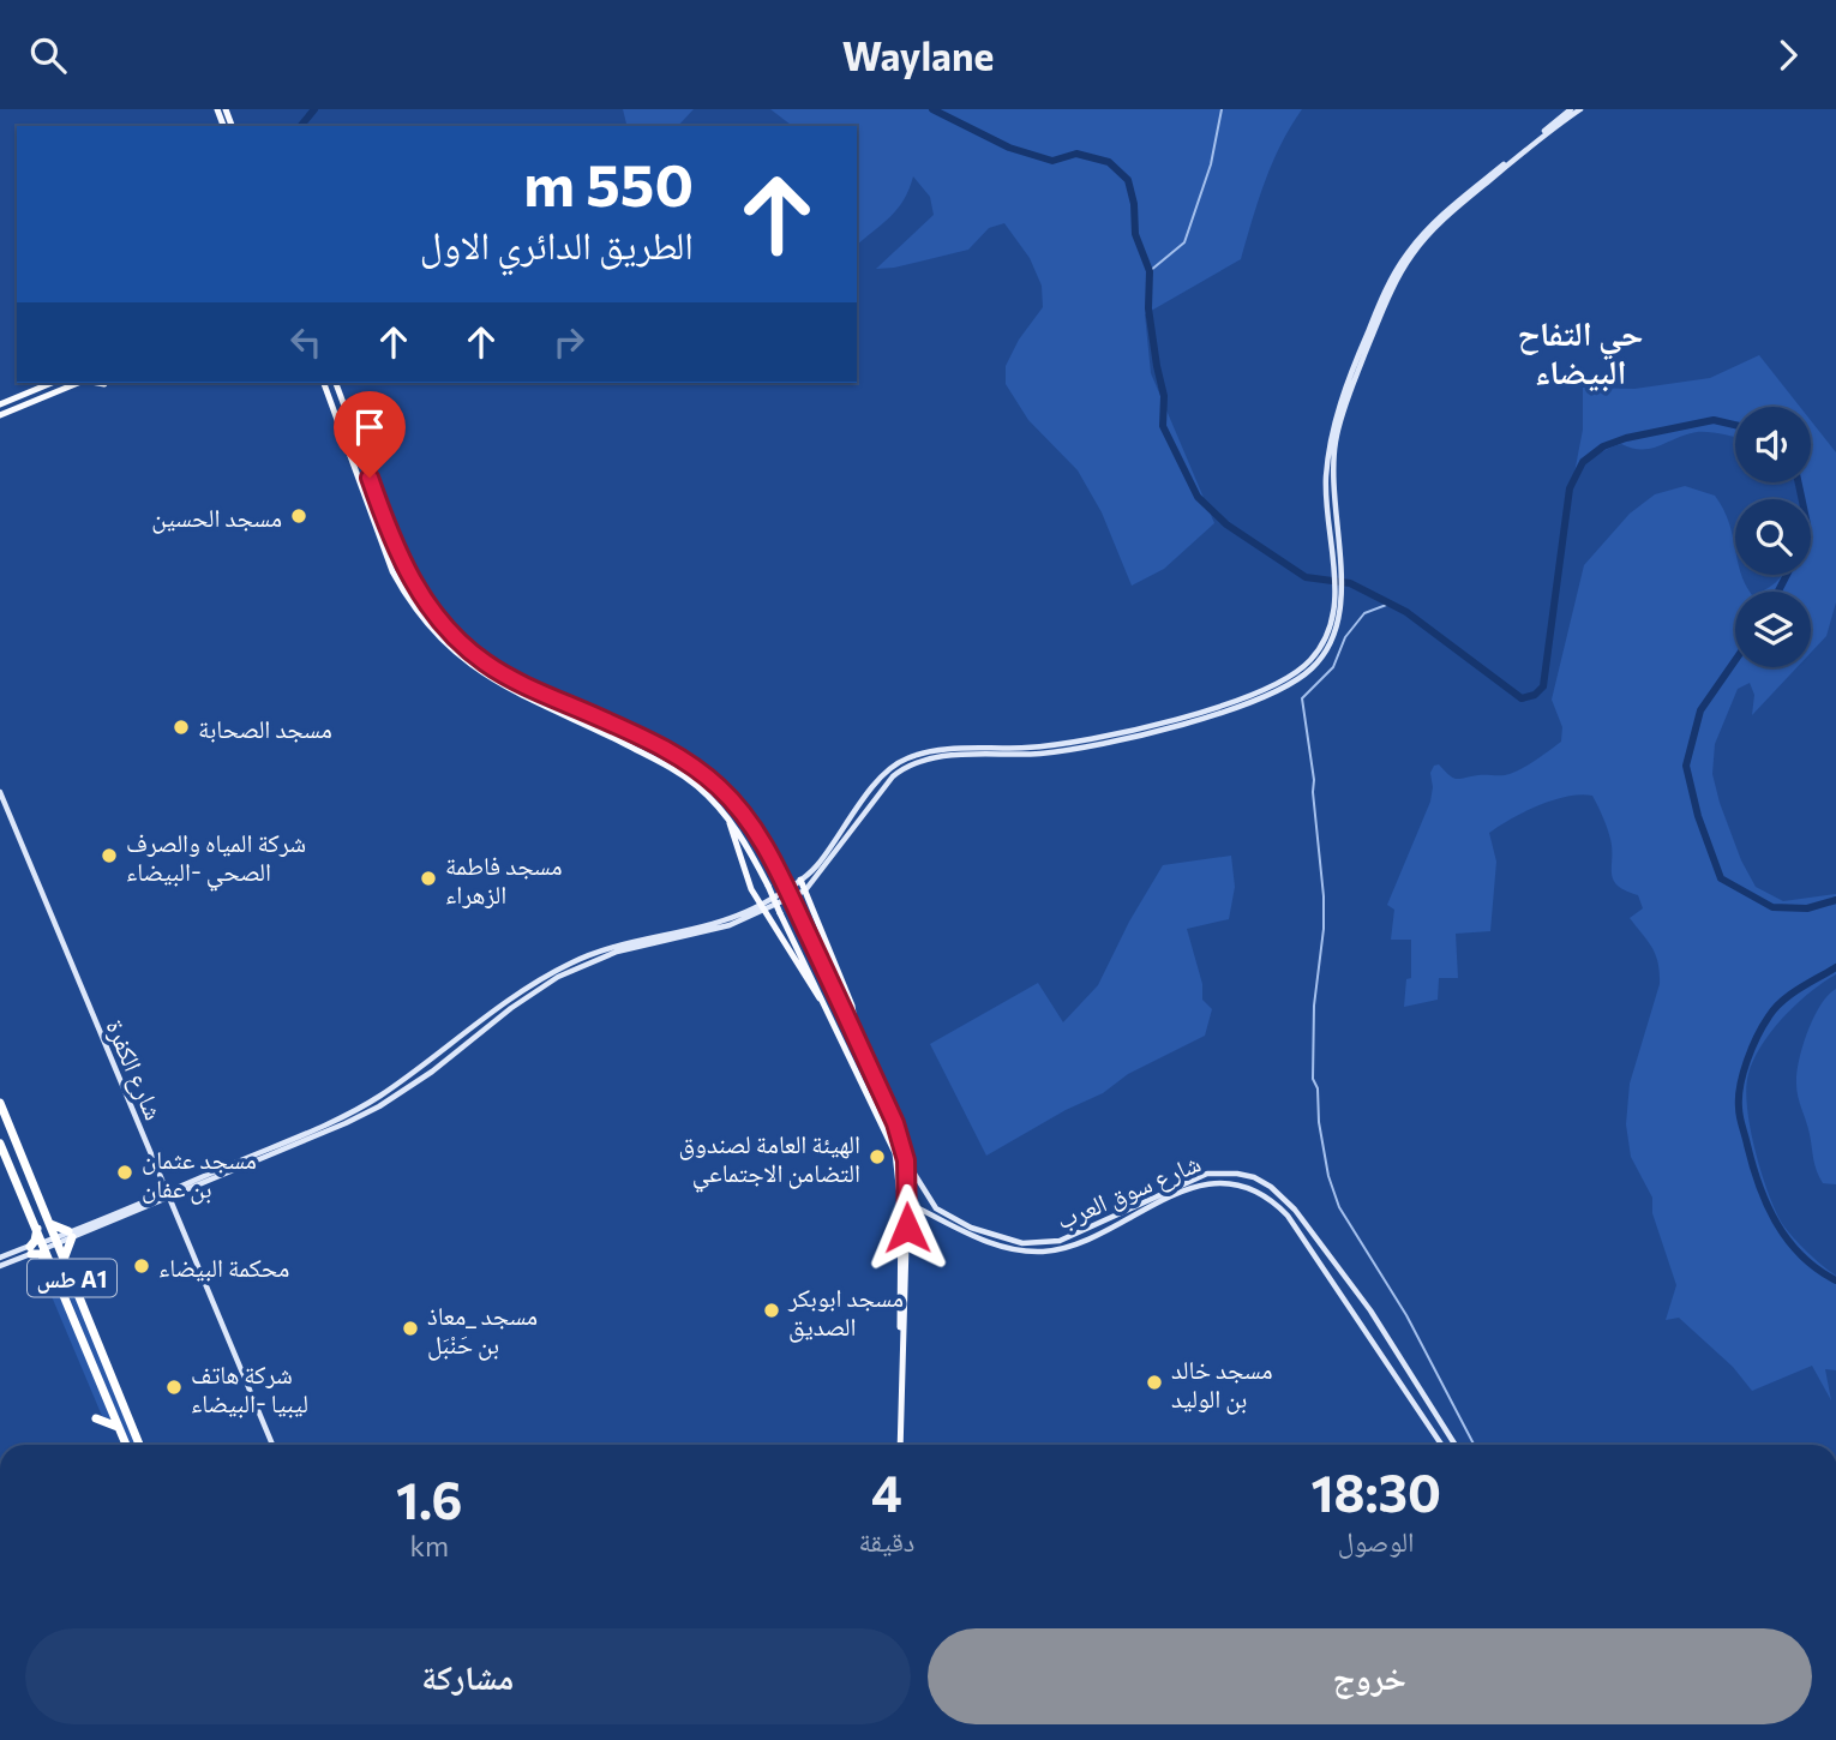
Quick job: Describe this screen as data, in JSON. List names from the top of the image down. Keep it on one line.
{"streets":{"highway":["طس A1"],"main road":["شارع الكفرة","شارع سوق العرب"]},"districts":["حي التفاح البيضاء"],"places":["مسجد الحسين","مسجد الصحابة","شركة المياه والصرف الصحي -البيضاء","مسجد فاطمة الزهراء","الهيئة العامة لصندوق التضامن الاجتماعي","مسجد عثمان بن عفان","محكمة البيضاء","مسجد ابوبكر الصديق","مسجد _معاذ بن حَنْبَل","مسجد خالد بن الوليد","شركة هاتف ليبيا -البيضاء"],"page":{"header":"Waylane","turn":["550 m","الطريق الدائري الاول"],"eta":["18:30","الوصول","4","دقيقة","1.6","km"],"buttons":["خروج","مشاركة"]}}
